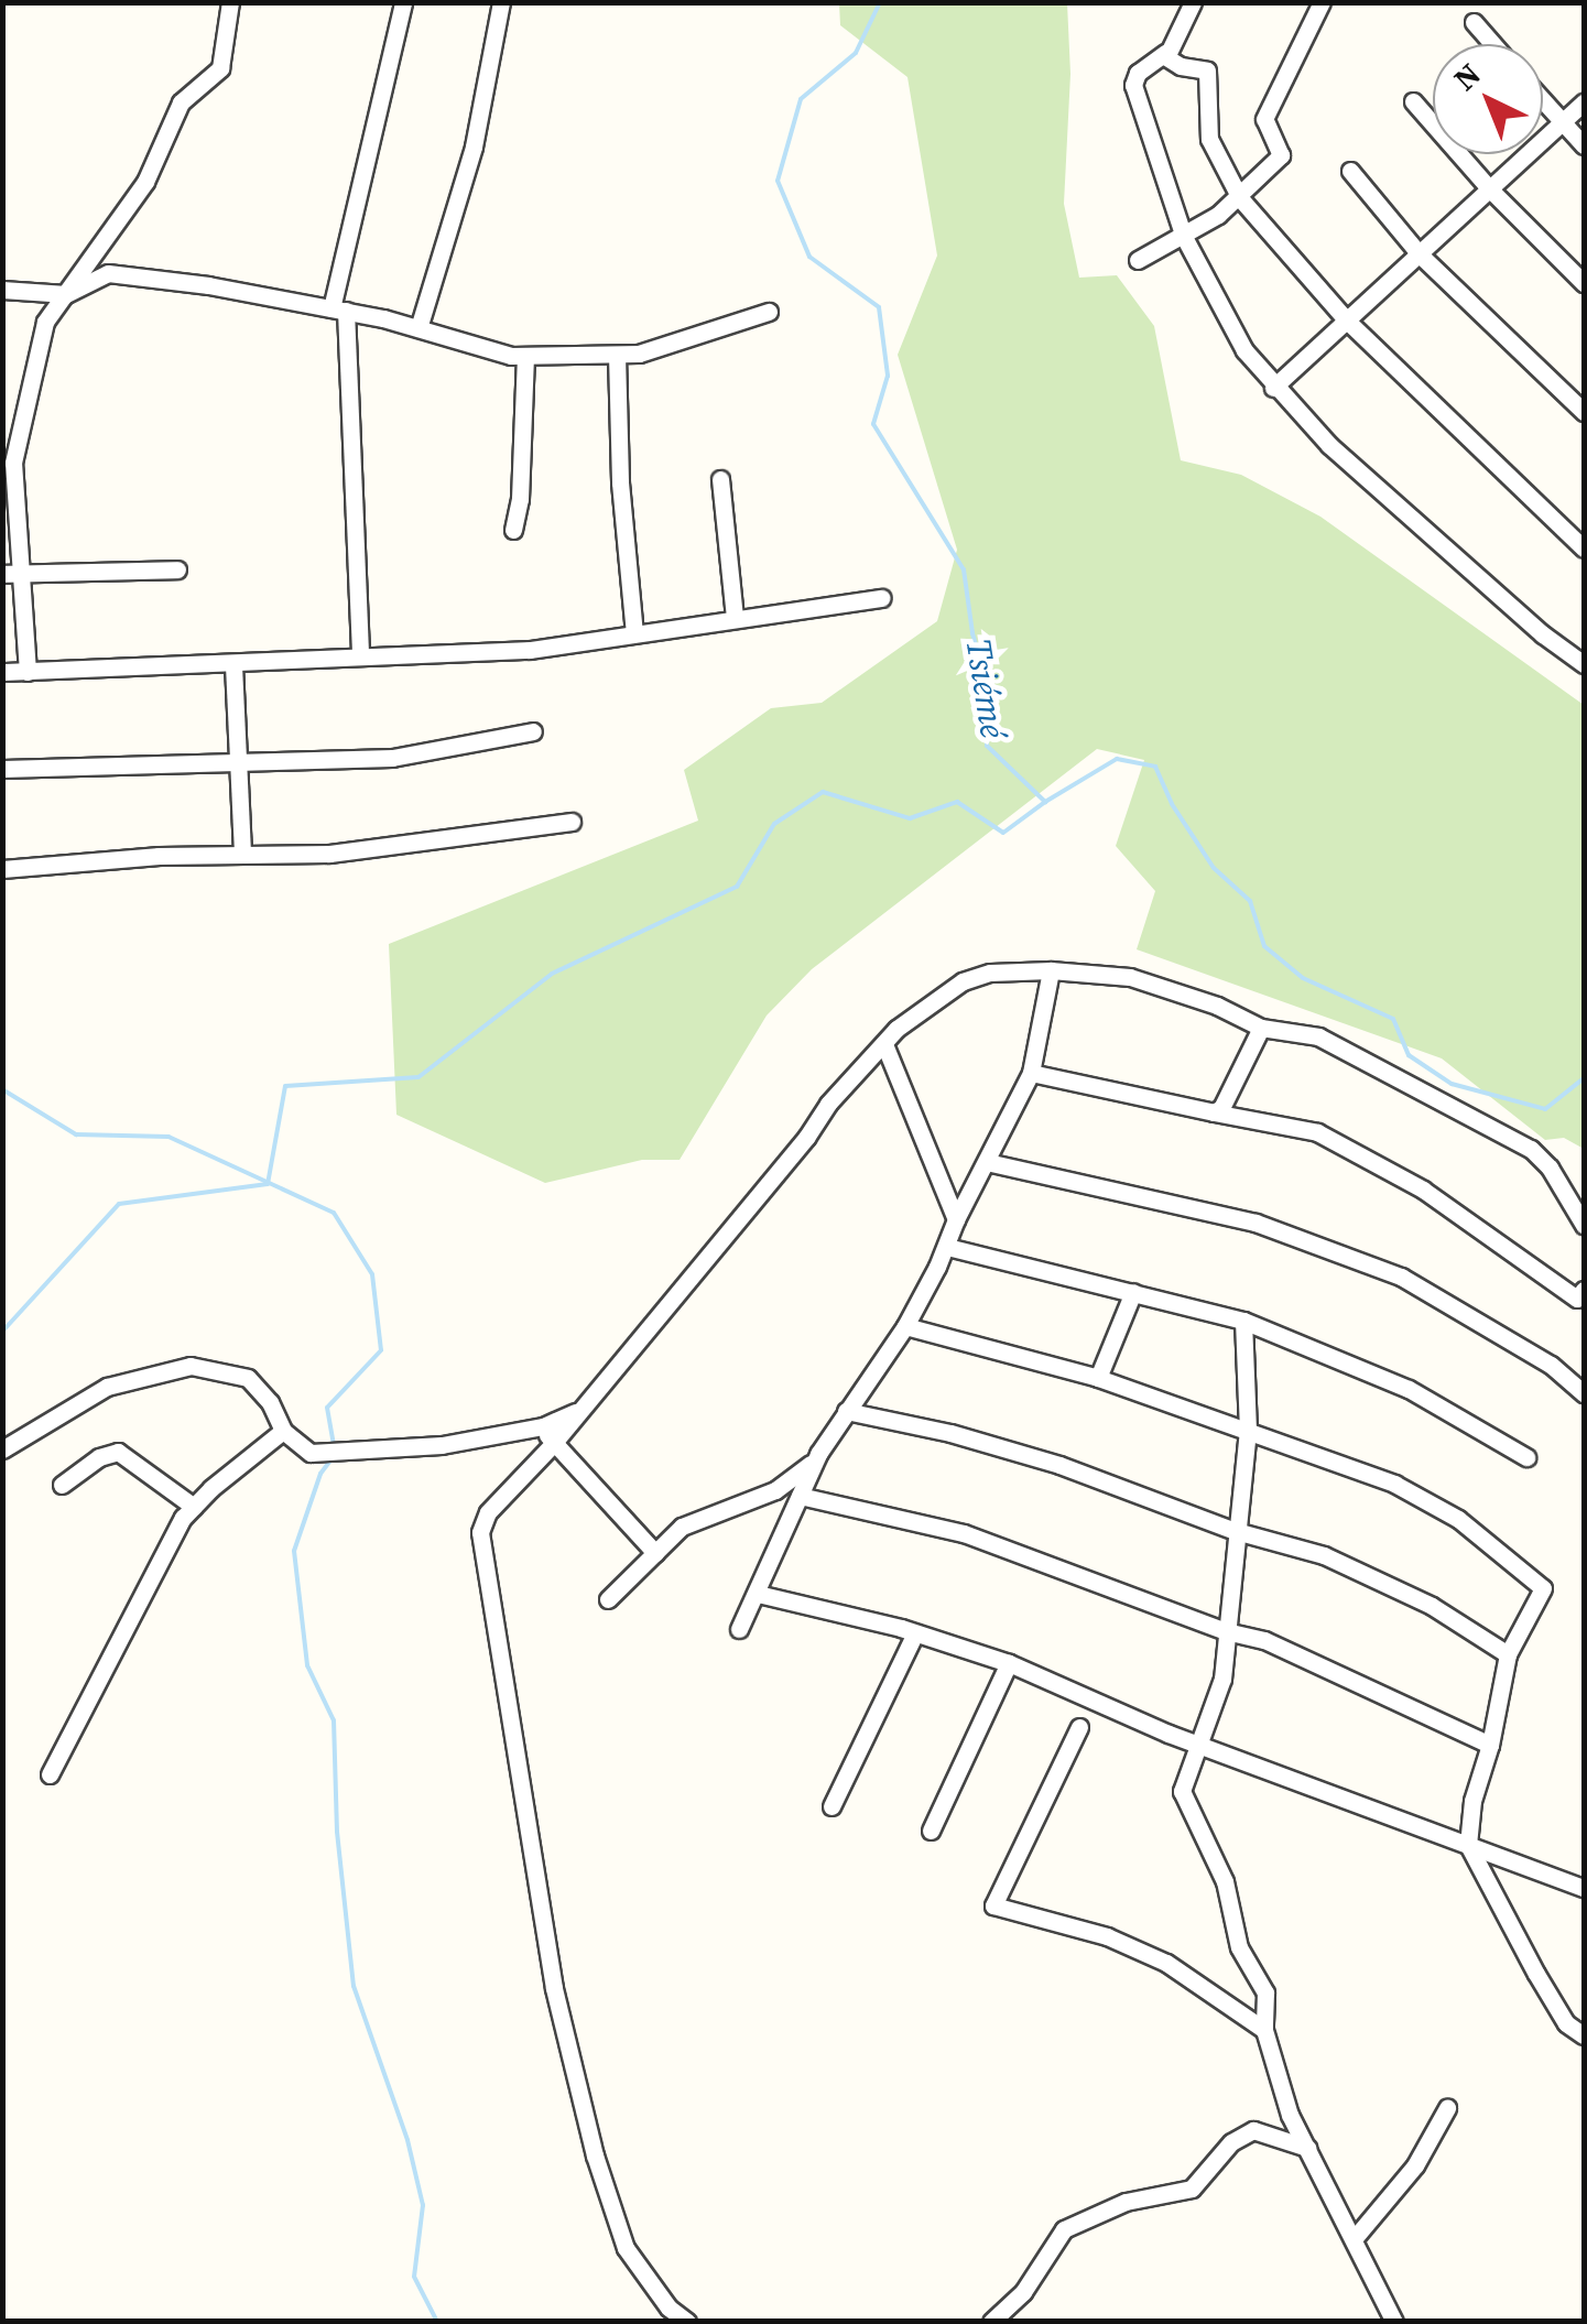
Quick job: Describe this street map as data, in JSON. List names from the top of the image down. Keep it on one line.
{"water":["Tsiémé"],"north":"top left"}
